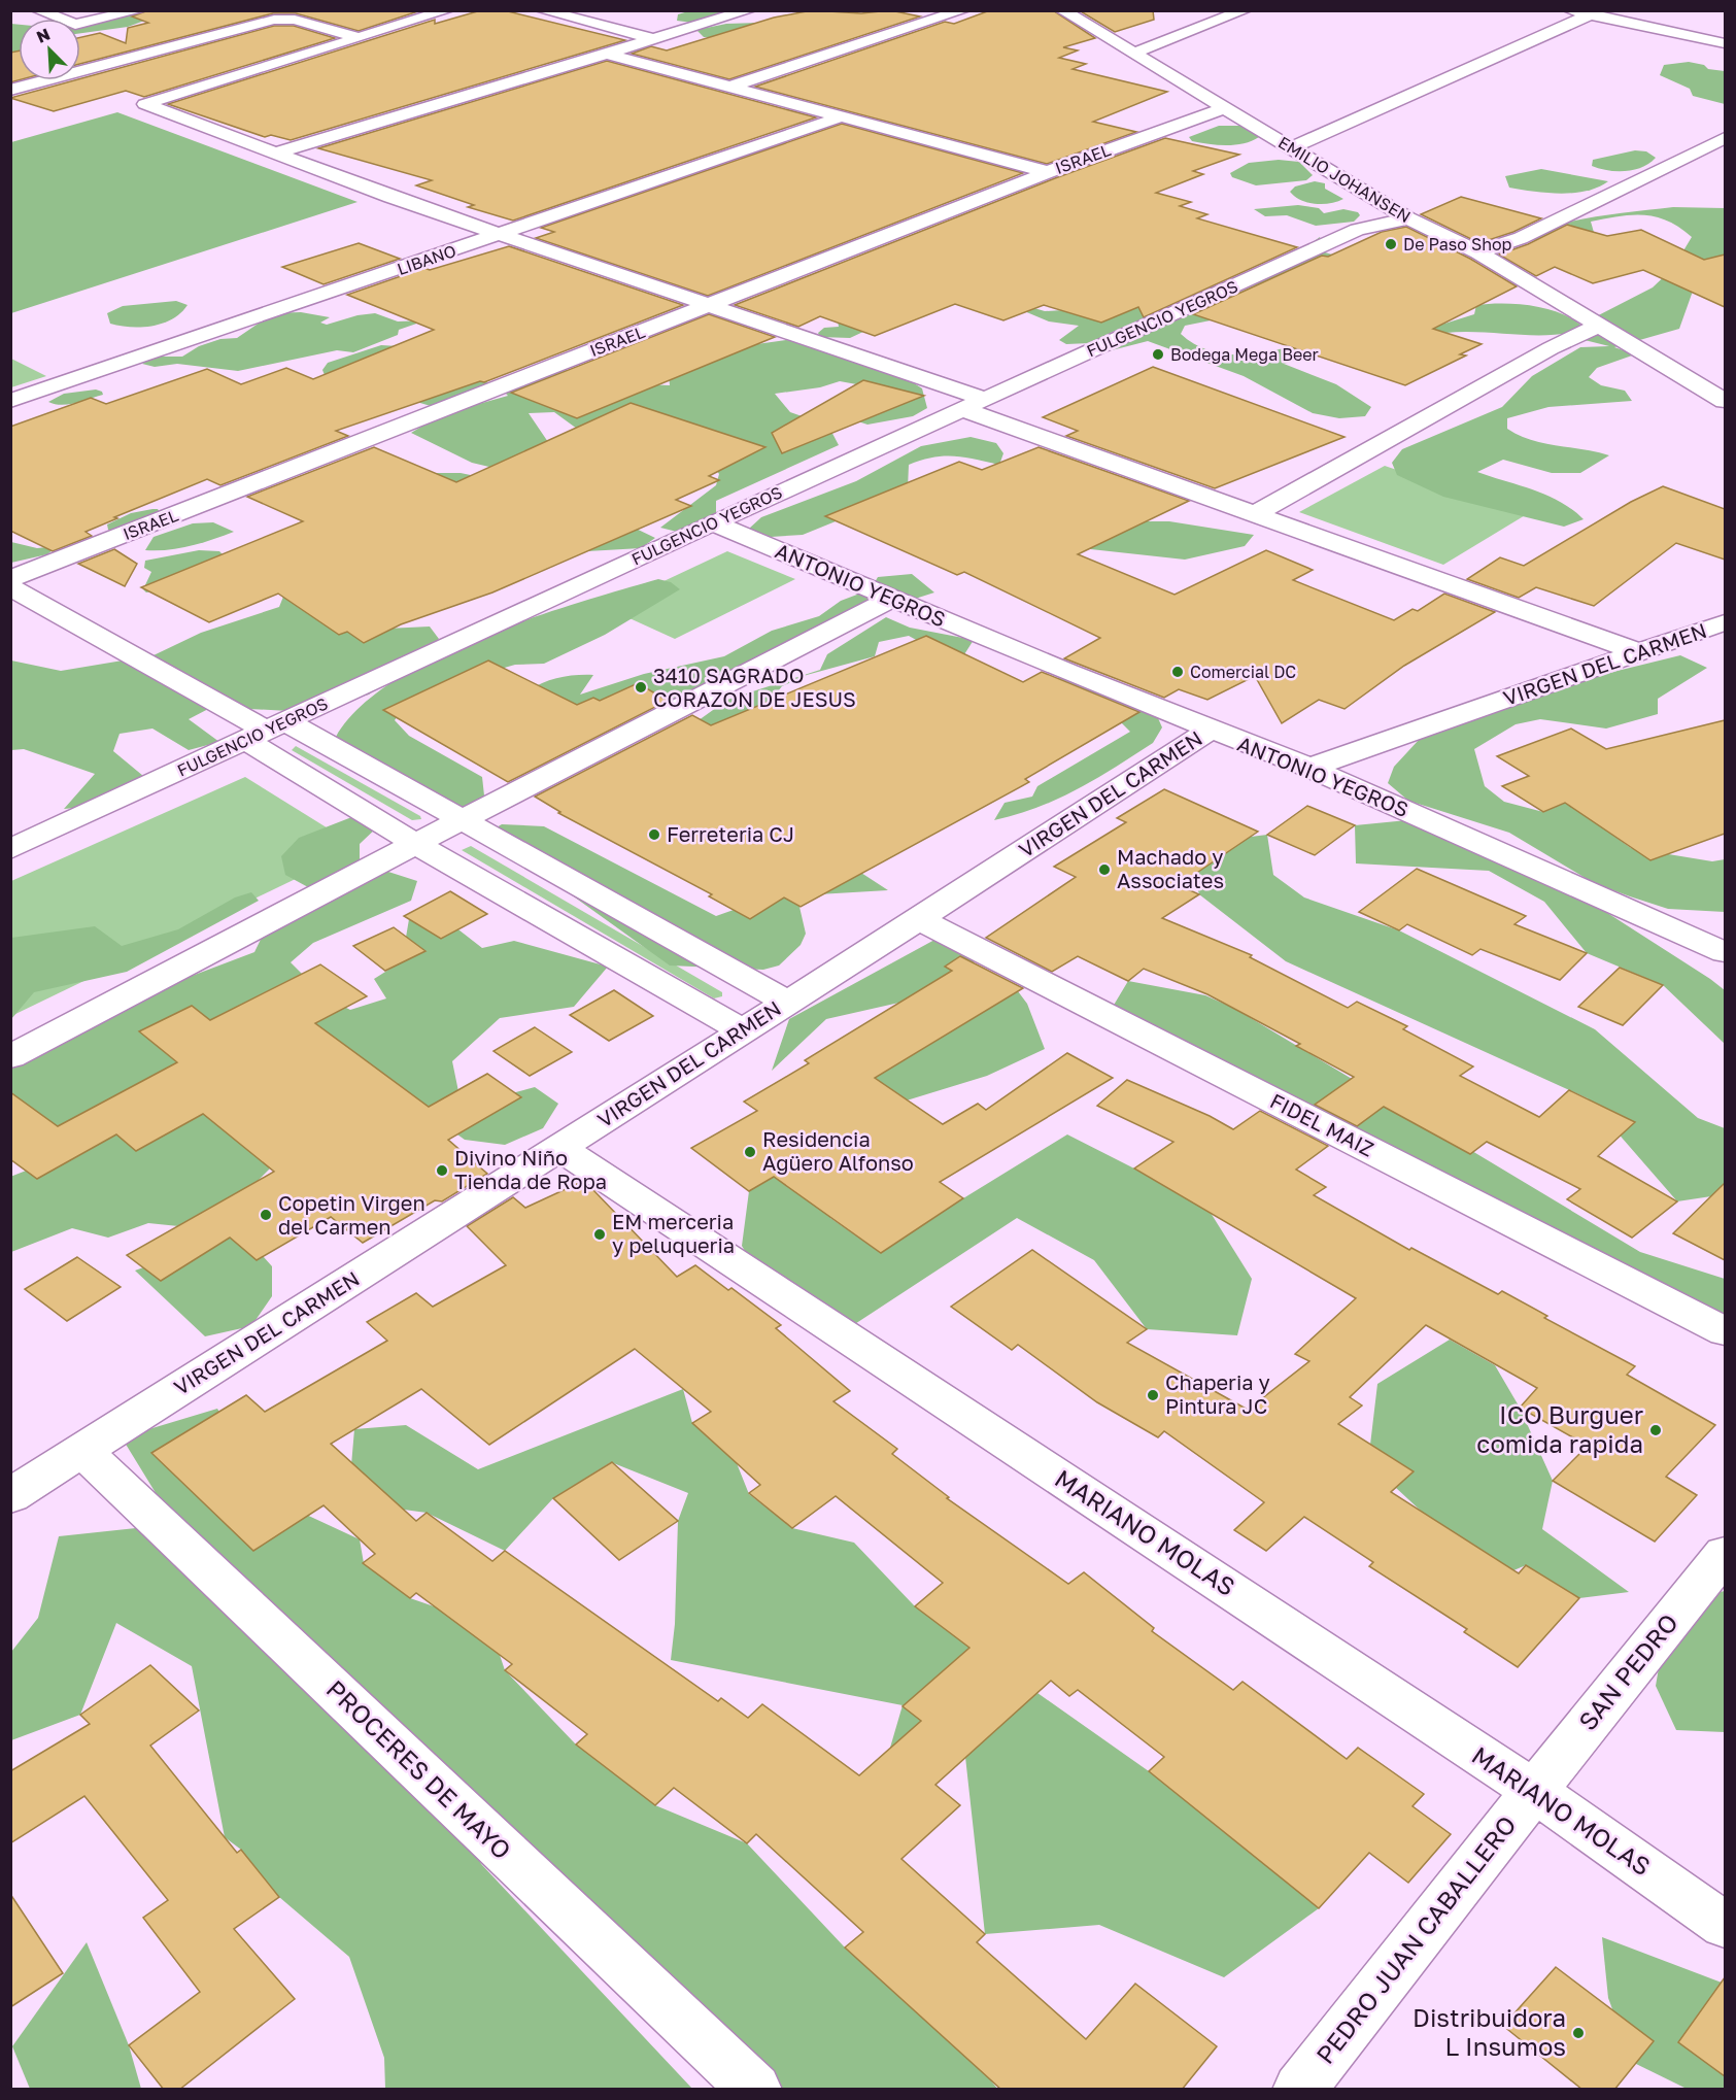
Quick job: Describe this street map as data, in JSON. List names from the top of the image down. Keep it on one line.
{"streets":{"street":["ISRAEL","EMILIO JOHANSEN","LIBANO","FULGENCIO YEGROS","ANTONIO YEGROS","VIRGEN DEL CARMEN","FIDEL MAIZ","MARIANO MOLAS","SAN PEDRO","PROCERES DE MAYO","PEDRO JUAN CABALLERO"]},"crossings":[["ISRAEL","EMILIO JOHANSEN"],["EMILIO JOHANSEN","FULGENCIO YEGROS"],["FULGENCIO YEGROS","ANTONIO YEGROS"],["ANTONIO YEGROS","VIRGEN DEL CARMEN"],["VIRGEN DEL CARMEN","FIDEL MAIZ"],["VIRGEN DEL CARMEN","MARIANO MOLAS"],["VIRGEN DEL CARMEN","PROCERES DE MAYO"],["MARIANO MOLAS","SAN PEDRO"],["MARIANO MOLAS","PEDRO JUAN CABALLERO"],["SAN PEDRO","PEDRO JUAN CABALLERO"]],"places":["De Paso Shop","Bodega Mega Beer","Comercial DC","3410 SAGRADO CORAZON DE JESUS","Ferreteria CJ","Machado y Associates","Residencia Agüero Alfonso","Divino Niño Tienda de Ropa","Copetin Virgen del Carmen","EM merceria y peluqueria","Chaperia y Pintura JC","ICO Burguer comida rapida","Distribuidora L Insumos"],"north":"top left"}
